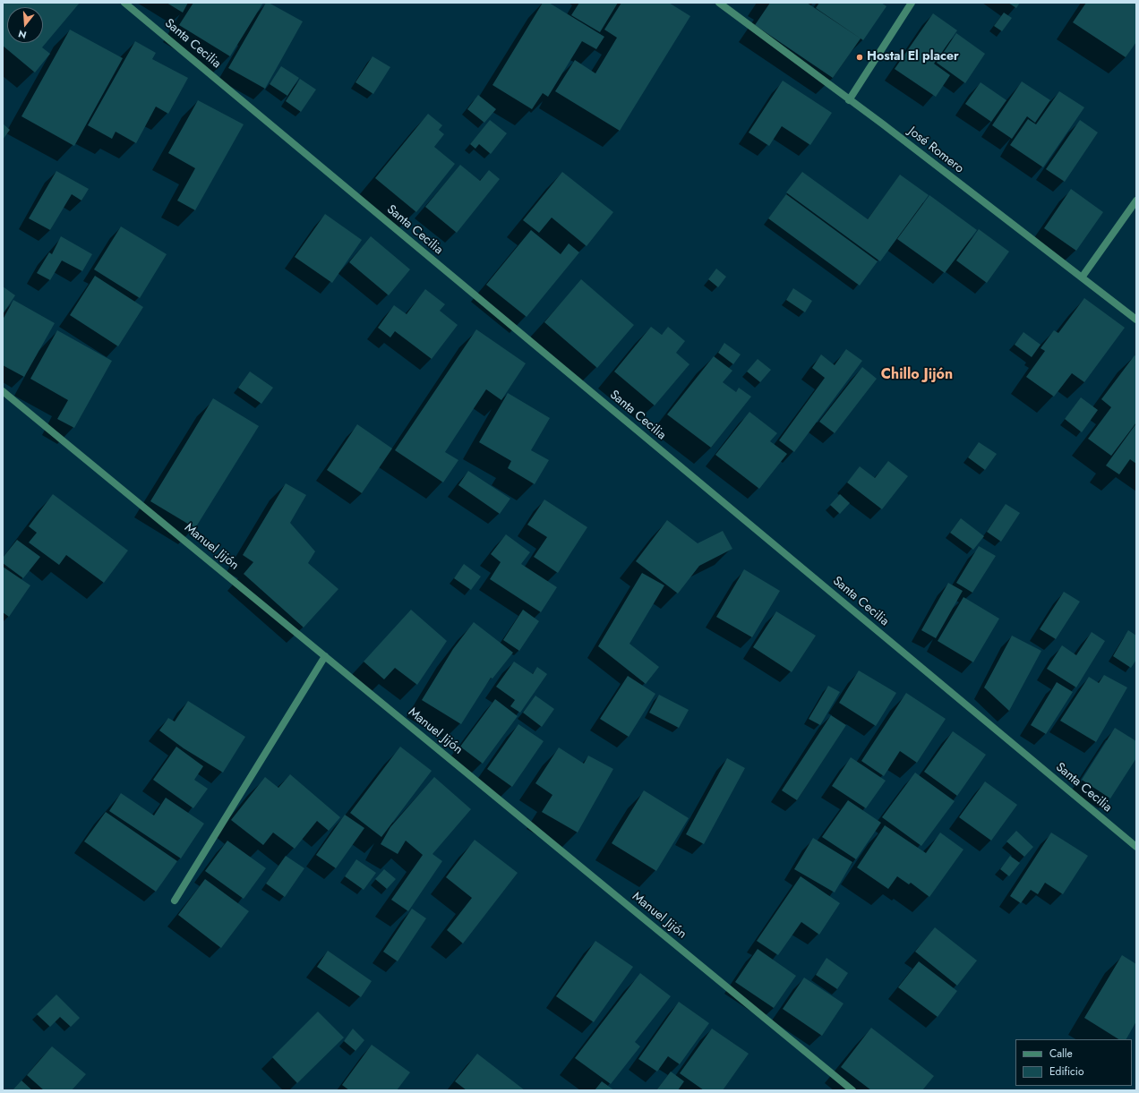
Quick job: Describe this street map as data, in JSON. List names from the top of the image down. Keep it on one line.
{"streets":{"street":["Santa Cecilia","José Romero","Manuel Jijón"]},"districts":["Chillo Jijón"],"places":["Hostal El placer"],"legend":["Calle","Edificio"],"north":"bottom"}
